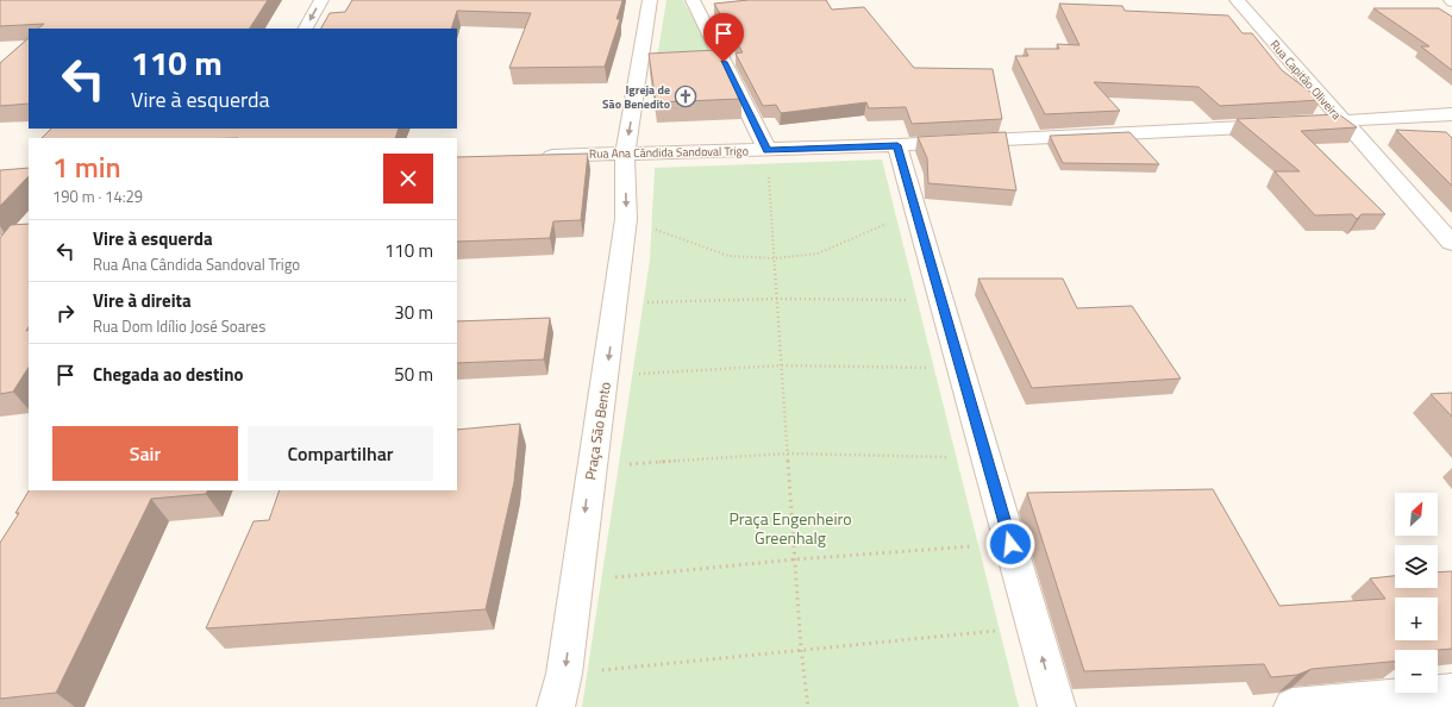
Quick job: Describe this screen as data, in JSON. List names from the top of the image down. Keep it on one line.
{"streets":{"street":["Rua Capitão Oliveira","Rua Ana Cândida Sandoval Trigo","Praça São Bento"]},"crossings":[["Rua Capitão Oliveira","Rua Ana Cândida Sandoval Trigo"],["Rua Ana Cândida Sandoval Trigo","Praça São Bento"]],"one_way":["Praça São Bento"],"parks":["Praça Engenheiro Greenhalg"],"places":{"church":["Igreja de São Benedito"]},"north":"top right","page":{"turn":["110 m","Vire à esquerda"],"heading":["1 min","190 m · 14:29"],"list":[{"name":"Vire à esquerda","note":"Rua Ana Cândida Sandoval Trigo","value":"110 m"},{"name":"Vire à direita","note":"Rua Dom Idílio José Soares","value":"30 m"},{"name":"Chegada ao destino","value":"50 m"}],"buttons":["Sair","Compartilhar"],"map_buttons":["+","−"]}}
